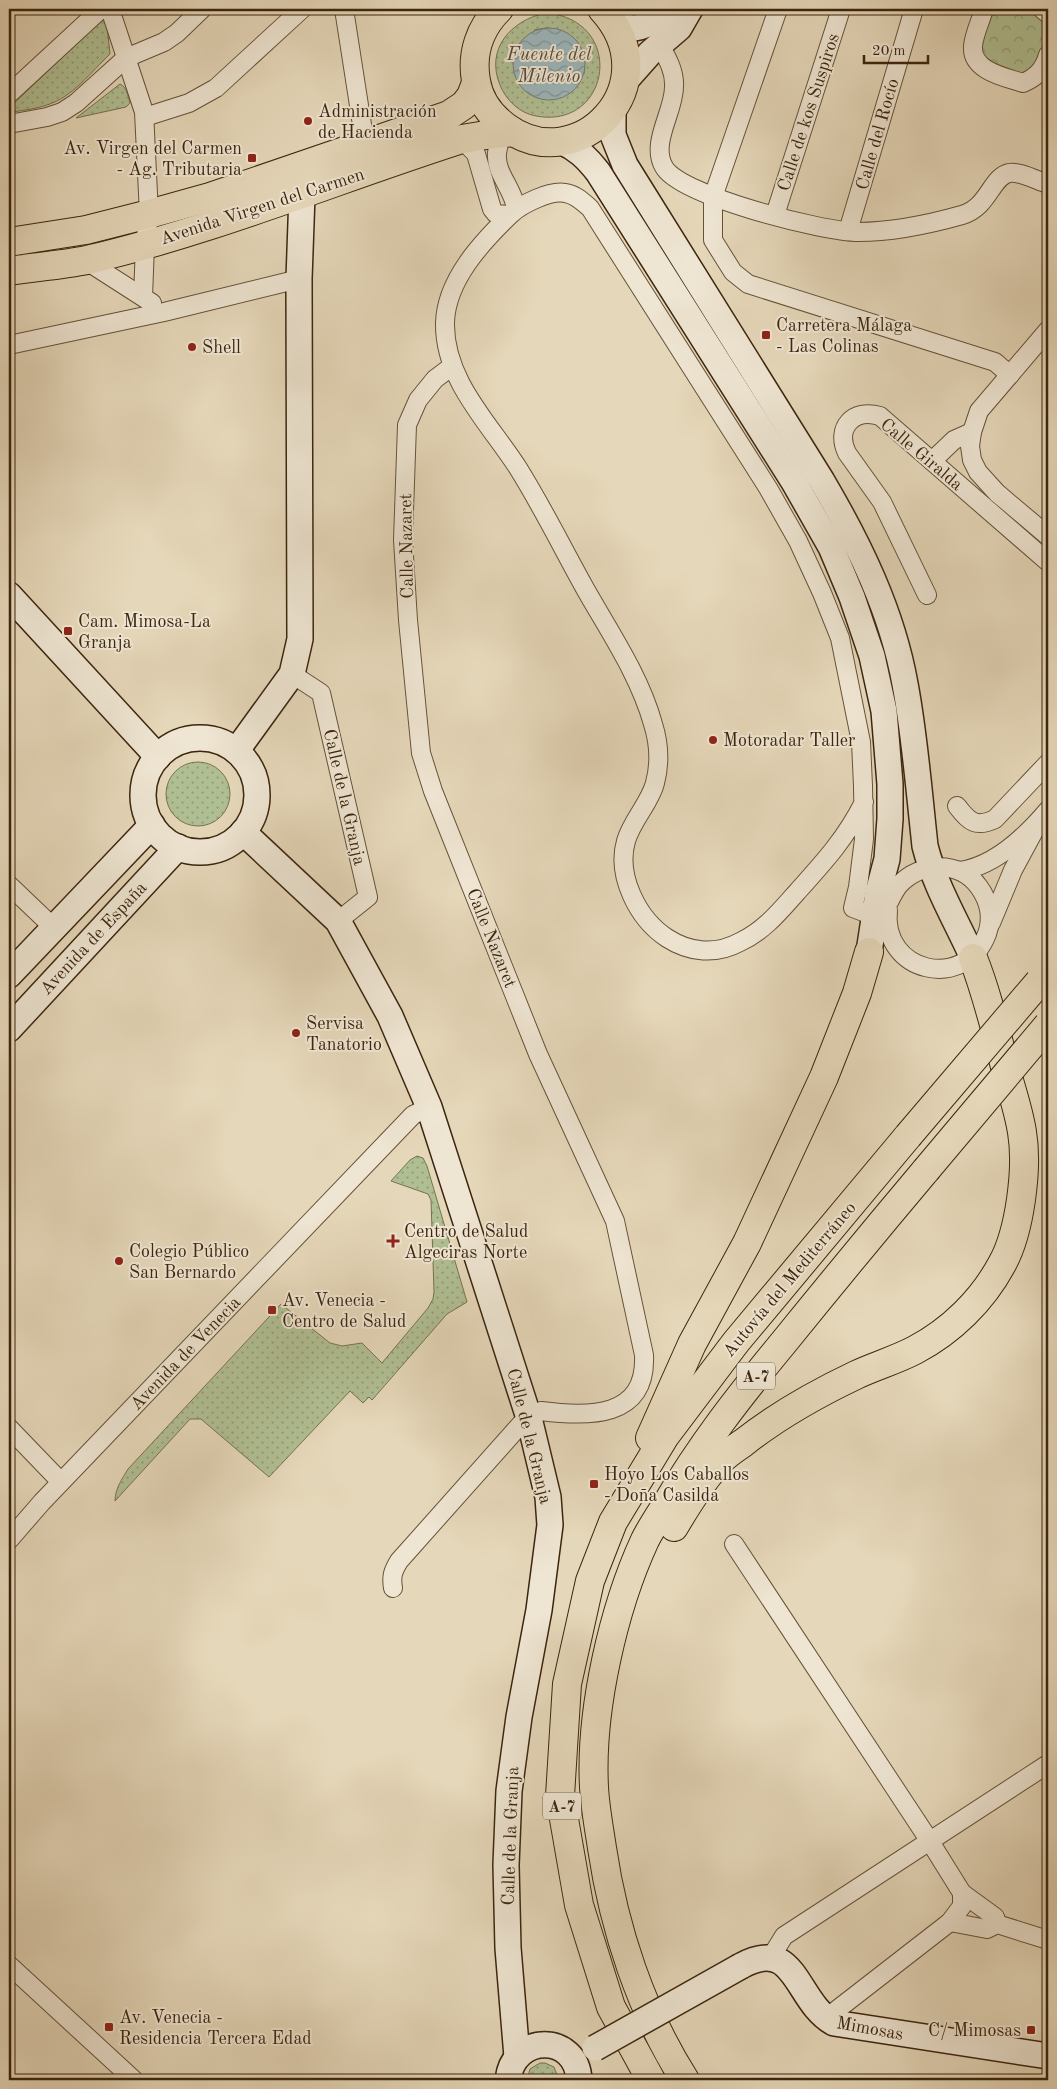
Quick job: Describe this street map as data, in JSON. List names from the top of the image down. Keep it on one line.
{"streets":{"main road":["Avenida Virgen del Carmen","Calle de la Granja","Avenida de España","Autovía del Mediterráneo","A-7","Mimosas"],"street":["Calle de kos Suspiros","Calle del Rocío","Calle Giralda","Calle Nazaret","Avenida de Venecia"]},"crossings":[["Calle Nazaret","Calle de la Granja"],["Calle de la Granja","Avenida de España"],["Calle de la Granja","Avenida de Venecia"]],"water":["Fuente del Milenio"],"places":{"other":["Administración de Hacienda","Shell","Motoradar Taller","Servisa Tanatorio","Colegio Público San Bernardo"],"transit":["Av. Virgen del Carmen - Ag. Tributaria","Carretera Málaga - Las Colinas","Cam. Mimosa-La Granja","Av. Venecia - Centro de Salud","Hoyo Los Caballos - Doña Casilda","Av. Venecia - Residencia Tercera Edad","C/ Mimosas"],"health":["Centro de Salud Algeciras Norte"]},"scale_bar":"20 m"}
